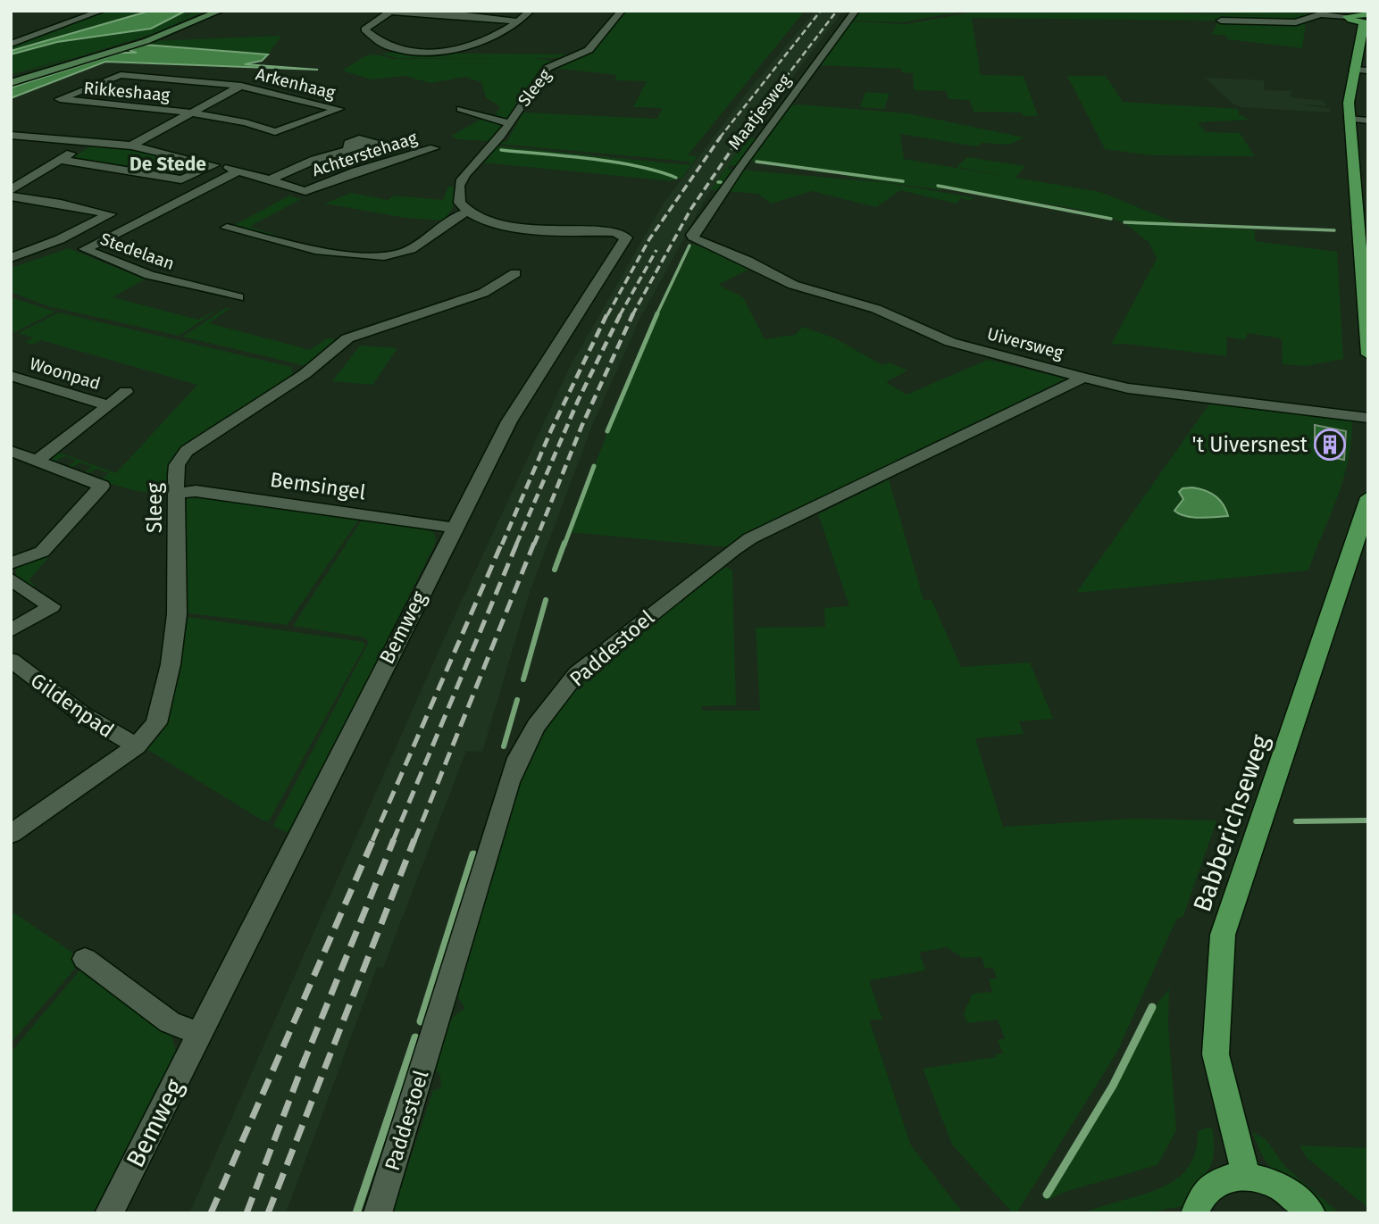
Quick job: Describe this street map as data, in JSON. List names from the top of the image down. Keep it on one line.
{"streets":{"main road":["Babberichseweg"],"street":["Arkenhaag","Sleeg","Rikkeshaag","Maatjesweg","Achterstehaag","Stedelaan","Uiversweg","Woonpad","Bemsingel","Bemweg","Paddestoel","Gildenpad"]},"crossings":[["Arkenhaag","Rikkeshaag"],["Sleeg","Bemsingel"],["Sleeg","Bemweg"],["Sleeg","Gildenpad"],["Maatjesweg","Uiversweg"],["Achterstehaag","Stedelaan"],["Uiversweg","Paddestoel"],["Bemsingel","Bemweg"]],"districts":["De Stede"],"places":{"building":["'t Uiversnest"]}}
